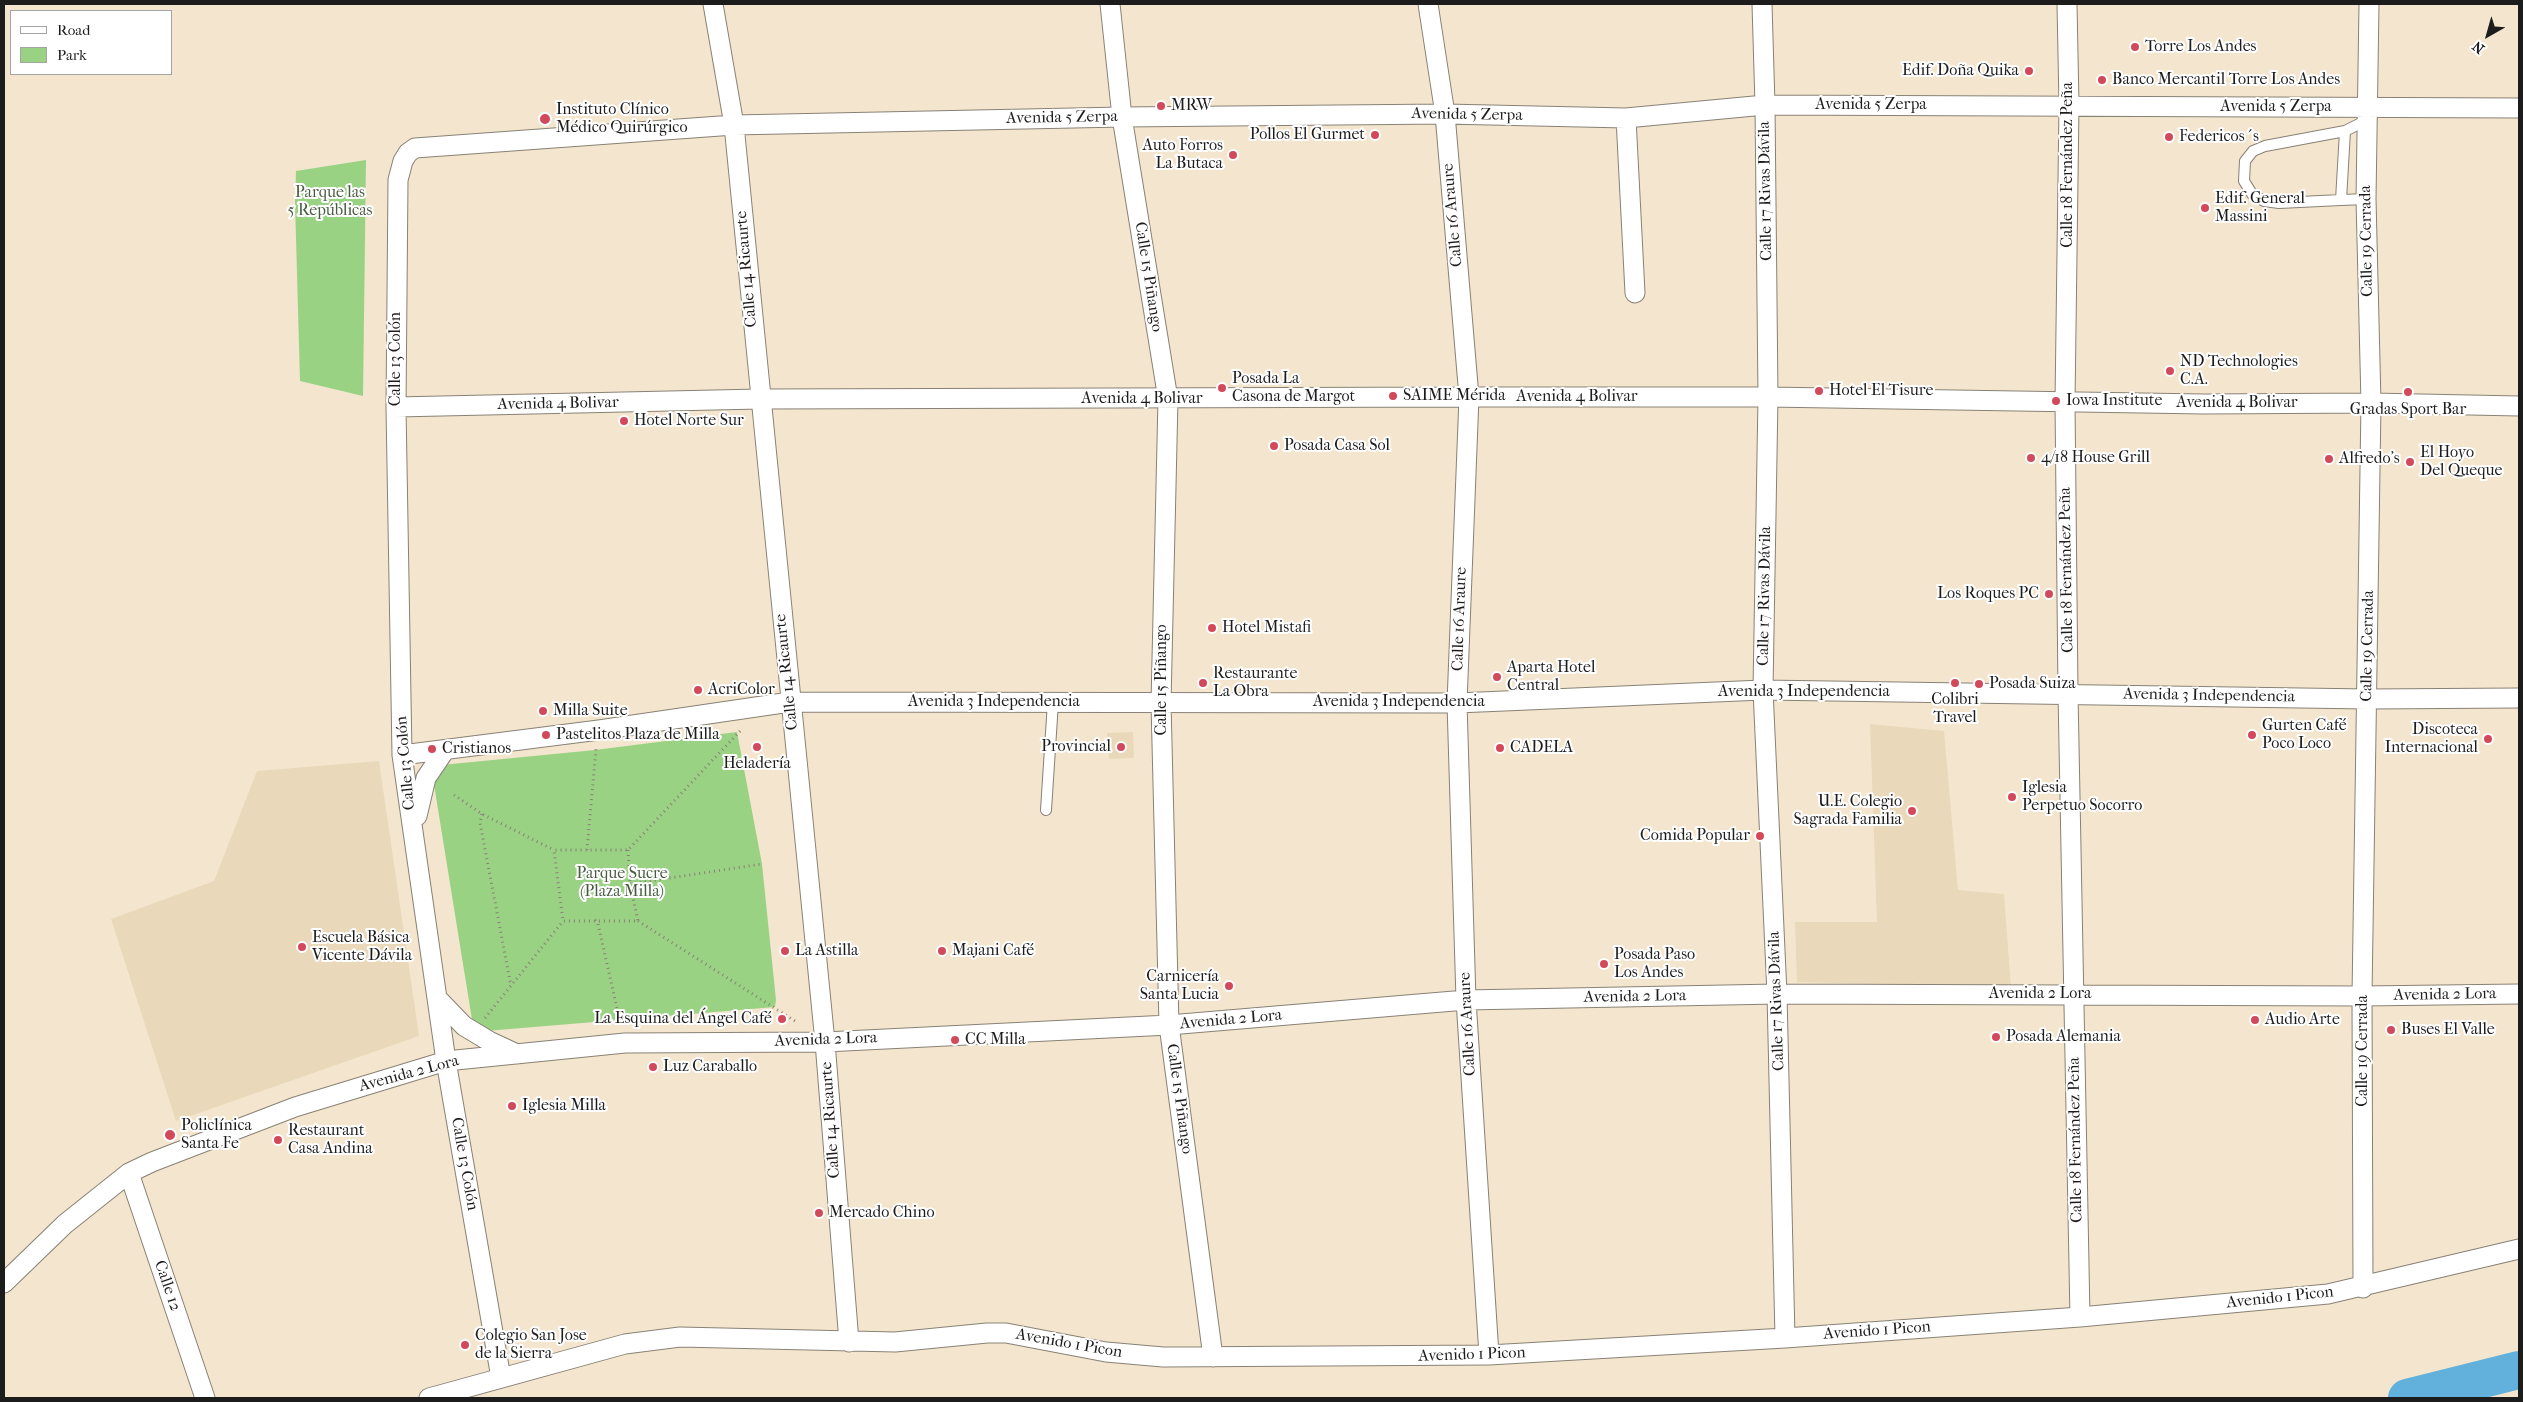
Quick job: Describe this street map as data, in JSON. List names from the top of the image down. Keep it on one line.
{"streets":{"street":["Avenida 5 Zerpa","Calle 18 Fernández Peña","Calle 17 Rivas Dávila","Calle 16 Araure","Calle 19 Cerrada","Calle 14 Ricaurte","Calle 15 Piñango","Calle 13 Colón","Avenida 4 Bolivar","Avenida 3 Independencia","Avenida 2 Lora","Calle 12","Avenido 1 Picon"]},"crossings":[["Avenida 5 Zerpa","Calle 18 Fernández Peña"],["Avenida 5 Zerpa","Calle 17 Rivas Dávila"],["Avenida 5 Zerpa","Calle 16 Araure"],["Avenida 5 Zerpa","Calle 19 Cerrada"],["Avenida 5 Zerpa","Calle 14 Ricaurte"],["Avenida 5 Zerpa","Calle 15 Piñango"],["Avenida 5 Zerpa","Calle 13 Colón"],["Calle 18 Fernández Peña","Avenida 4 Bolivar"],["Calle 18 Fernández Peña","Avenida 3 Independencia"],["Calle 18 Fernández Peña","Avenida 2 Lora"],["Calle 18 Fernández Peña","Avenido 1 Picon"],["Calle 17 Rivas Dávila","Avenida 4 Bolivar"],["Calle 17 Rivas Dávila","Avenida 3 Independencia"],["Calle 17 Rivas Dávila","Avenida 2 Lora"],["Calle 17 Rivas Dávila","Avenido 1 Picon"],["Calle 16 Araure","Avenida 4 Bolivar"],["Calle 16 Araure","Avenida 3 Independencia"],["Calle 16 Araure","Avenida 2 Lora"],["Calle 16 Araure","Avenido 1 Picon"],["Calle 19 Cerrada","Avenida 4 Bolivar"],["Calle 19 Cerrada","Avenida 3 Independencia"],["Calle 19 Cerrada","Avenida 2 Lora"],["Calle 19 Cerrada","Avenido 1 Picon"],["Calle 14 Ricaurte","Avenida 4 Bolivar"],["Calle 14 Ricaurte","Avenida 3 Independencia"],["Calle 14 Ricaurte","Avenida 2 Lora"],["Calle 14 Ricaurte","Avenido 1 Picon"],["Calle 15 Piñango","Avenida 4 Bolivar"],["Calle 15 Piñango","Avenida 3 Independencia"],["Calle 15 Piñango","Avenida 2 Lora"],["Calle 15 Piñango","Avenido 1 Picon"],["Calle 13 Colón","Avenida 4 Bolivar"],["Calle 13 Colón","Avenida 3 Independencia"],["Calle 13 Colón","Avenida 2 Lora"],["Calle 13 Colón","Avenido 1 Picon"],["Avenida 2 Lora","Calle 12"]],"parks":["Parque las 5 Repúblicas","Parque Sucre (Plaza Milla)"],"places":["Torre Los Andes","Edif. Doña Quika","Banco Mercantil Torre Los Andes","MRW","Instituto Clínico Médico Quirúrgico","Pollos El Gurmet","Federicos´s","Auto Forros La Butaca","Edif. General Massini","ND Technologies C.A.","Posada La Casona de Margot","Hotel El Tisure","Gradas Sport Bar","SAIME Mérida","Iowa Institute","Hotel Norte Sur","Posada Casa Sol","4/18 House Grill","Alfredo's","El Hoyo Del Queque","Los Roques PC","Hotel Mistafi","Aparta Hotel Central","Restaurante La Obra","Colibri Travel","Posada Suiza","AcriColor","Milla Suite","Pastelitos Plaza de Milla","Gurten Café Poco Loco","Discoteca Internacional","Heladería","Provincial","CADELA","Cristianos","Iglesia Perpetuo Socorro","U.E. Colegio Sagrada Familia","Comida Popular","Escuela Básica Vicente Dávila","La Astilla","Majani Café","Posada Paso Los Andes","Carnicería Santa Lucia","La Esquina del Ángel Café","Audio Arte","Buses El Valle","Posada Alemania","CC Milla","Luz Caraballo","Iglesia Milla","Policlínica Santa Fe","Restaurant Casa Andina","Mercado Chino","Colegio San Jose de la Sierra"],"legend":["Road","Park"],"north":"bottom left"}
